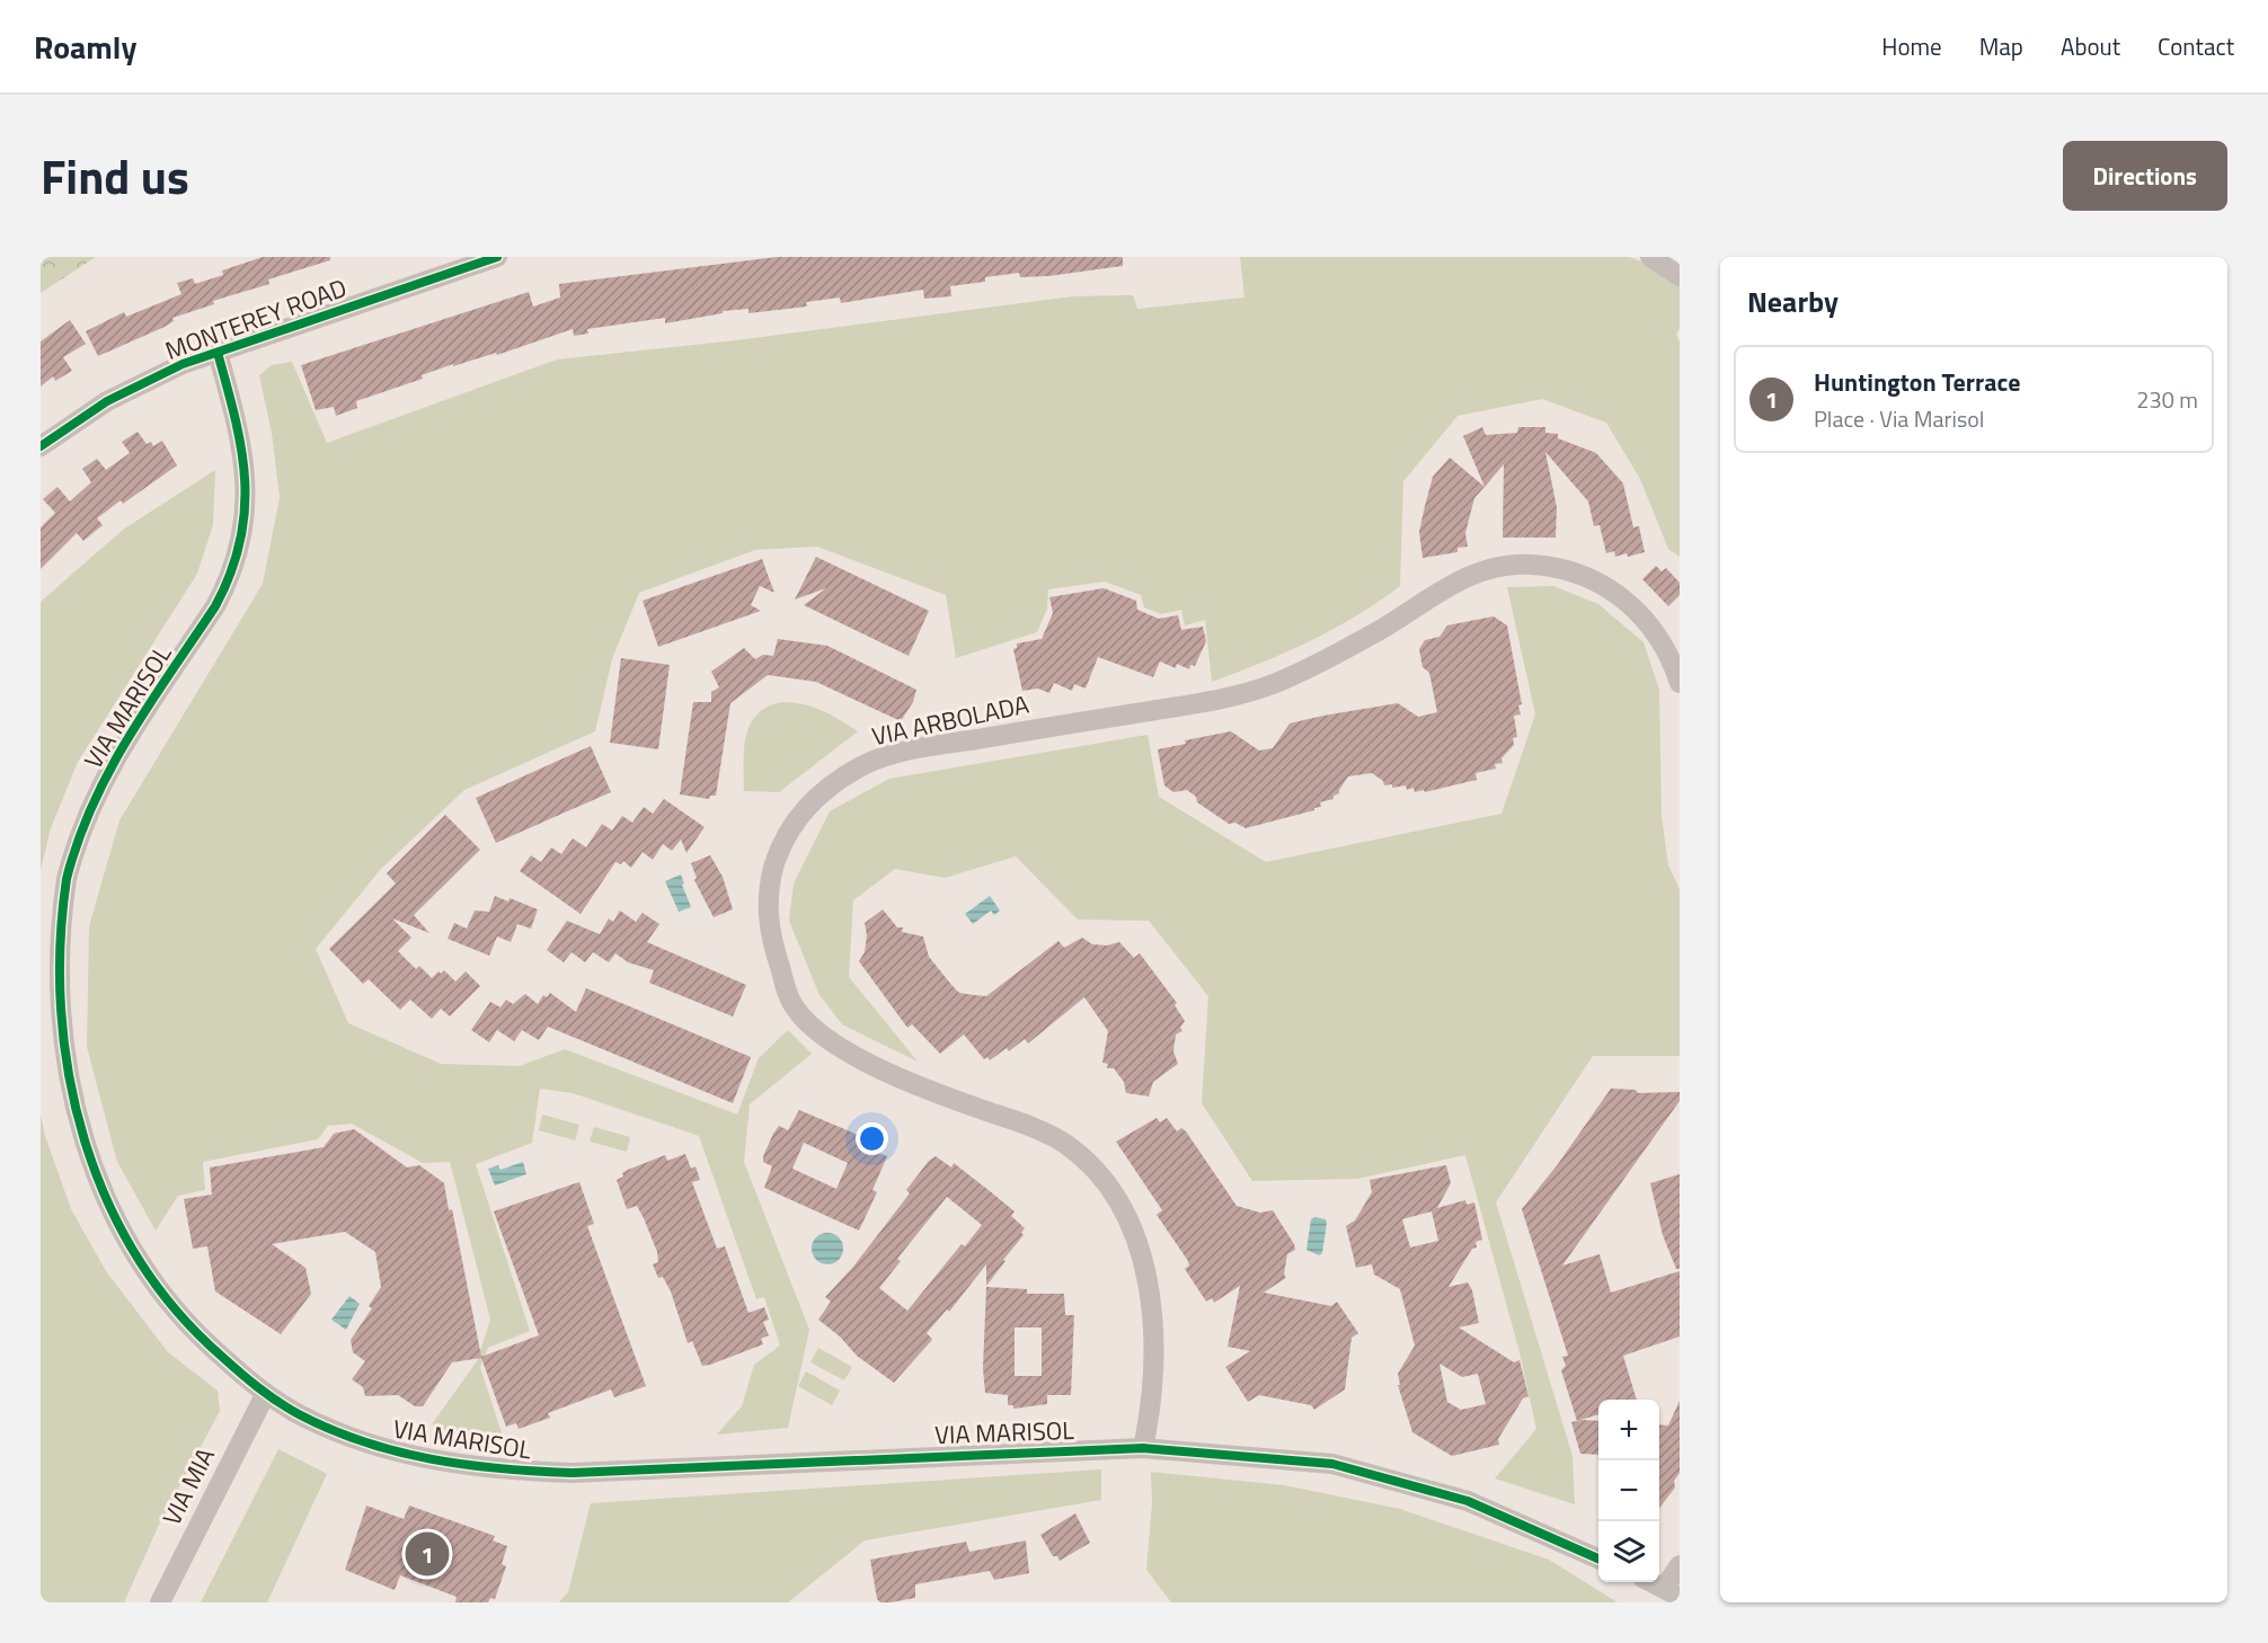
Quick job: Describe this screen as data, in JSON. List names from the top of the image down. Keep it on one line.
{"streets":{"street":["MONTEREY ROAD","VIA MARISOL","VIA ARBOLADA","VIA MIA"]},"crossings":[["MONTEREY ROAD","VIA MARISOL"],["VIA MARISOL","VIA ARBOLADA"],["VIA MARISOL","VIA MIA"]],"page":{"header":"Roamly","nav":["Home","Map","About","Contact"],"title":"Find us","buttons":"Directions","heading":"Nearby","list":[{"mark":"1","name":"Huntington Terrace","note":"Place · Via Marisol","value":"230 m"}],"map_buttons":["+","−"],"pins":"1"}}
